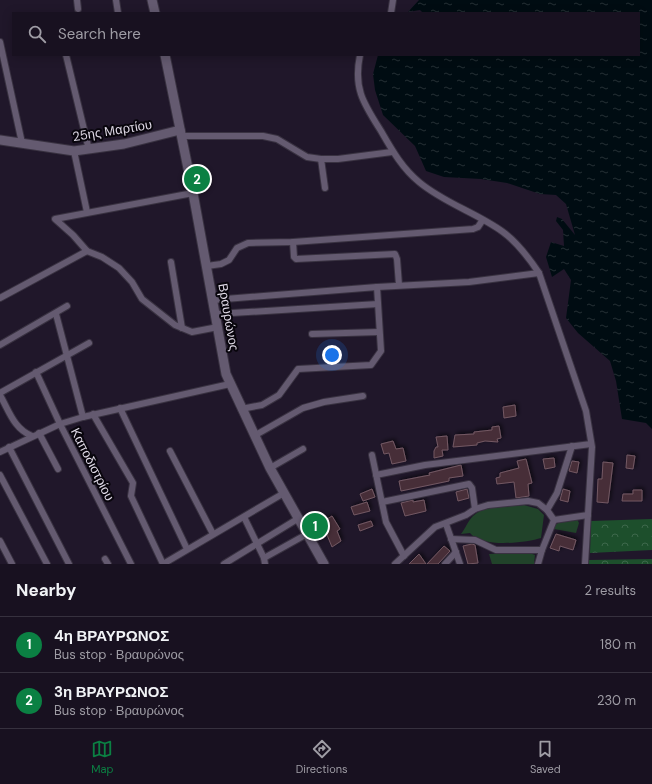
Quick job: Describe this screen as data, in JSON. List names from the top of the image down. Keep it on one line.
{"streets":{"main road":["25ης Μαρτίου","Βραυρώνος"],"street":["Καποδιστρίου"]},"crossings":[["25ης Μαρτίου","Βραυρώνος"]],"page":{"search":"Search here","pins":["2","1"],"heading":["Nearby","2 results"],"list":[{"mark":"1","name":"4η ΒΡΑΥΡΩΝΟΣ","note":"Bus stop · Βραυρώνος","value":"180 m"},{"mark":"2","name":"3η ΒΡΑΥΡΩΝΟΣ","note":"Bus stop · Βραυρώνος","value":"230 m"}],"nav":["Map","Directions","Saved"]}}
